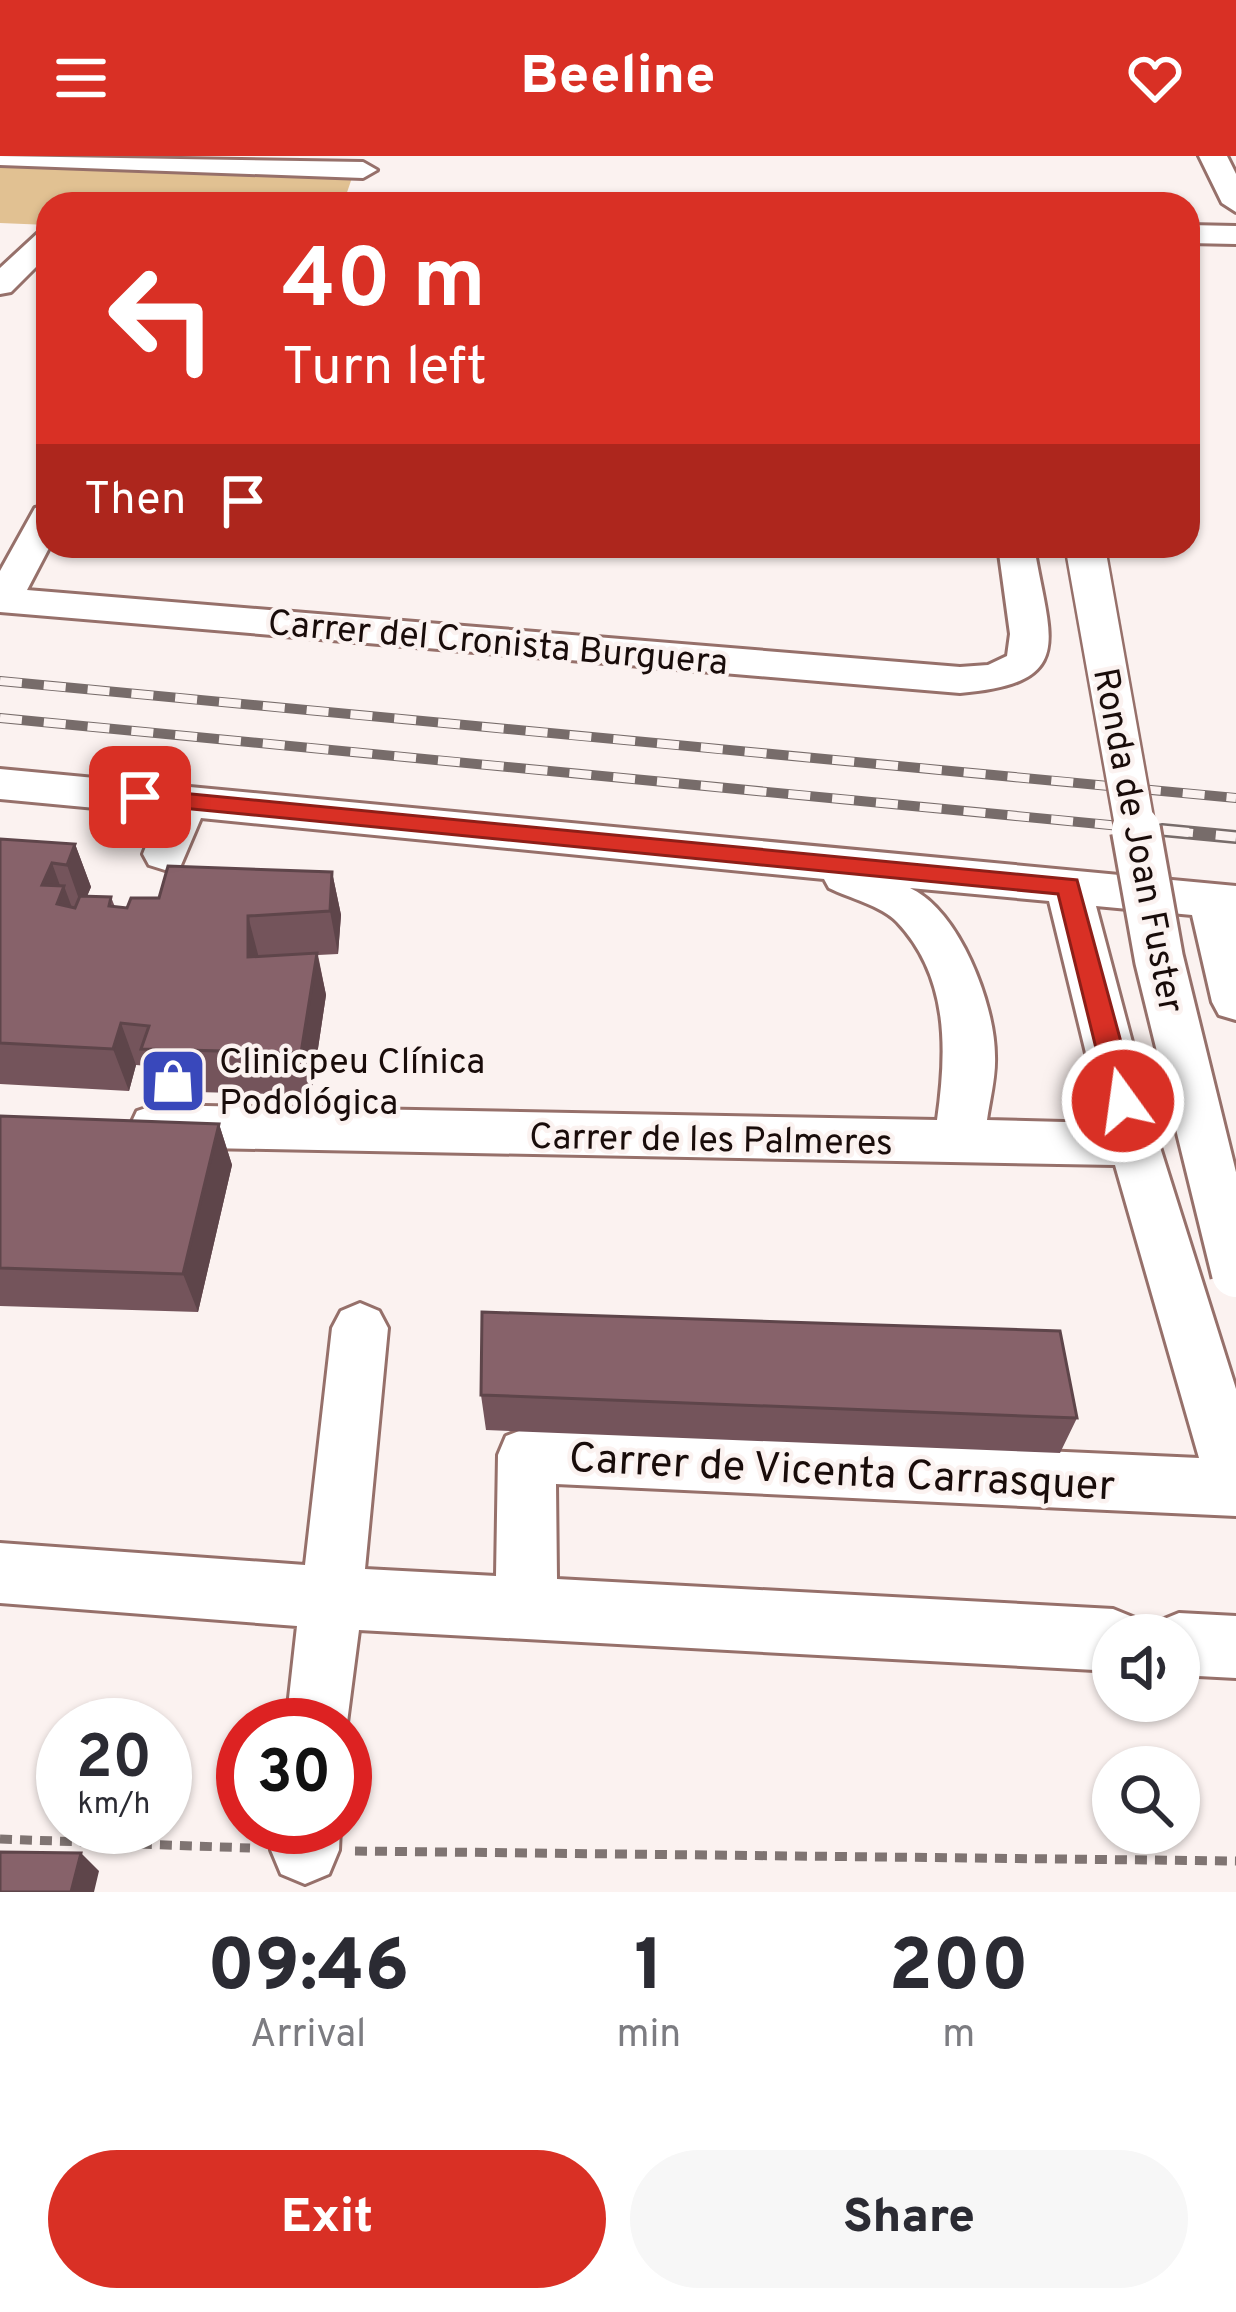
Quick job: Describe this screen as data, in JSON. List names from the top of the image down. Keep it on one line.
{"streets":{"street":["Carrer del Cronista Burguera","Ronda de Joan Fuster","Carrer de les Palmeres","Carrer de Vicenta Carrasquer"]},"crossings":[["Ronda de Joan Fuster","Carrer de les Palmeres"],["Ronda de Joan Fuster","Carrer de Vicenta Carrasquer"]],"places":{"shop":["Clinicpeu Clínica Podológica"]},"page":{"header":"Beeline","turn":["40 m","Turn left"],"then":"Then","speed":"20 km/h","limit":"30","eta":["09:46","Arrival","1","min","200","m"],"buttons":["Exit","Share"]}}
